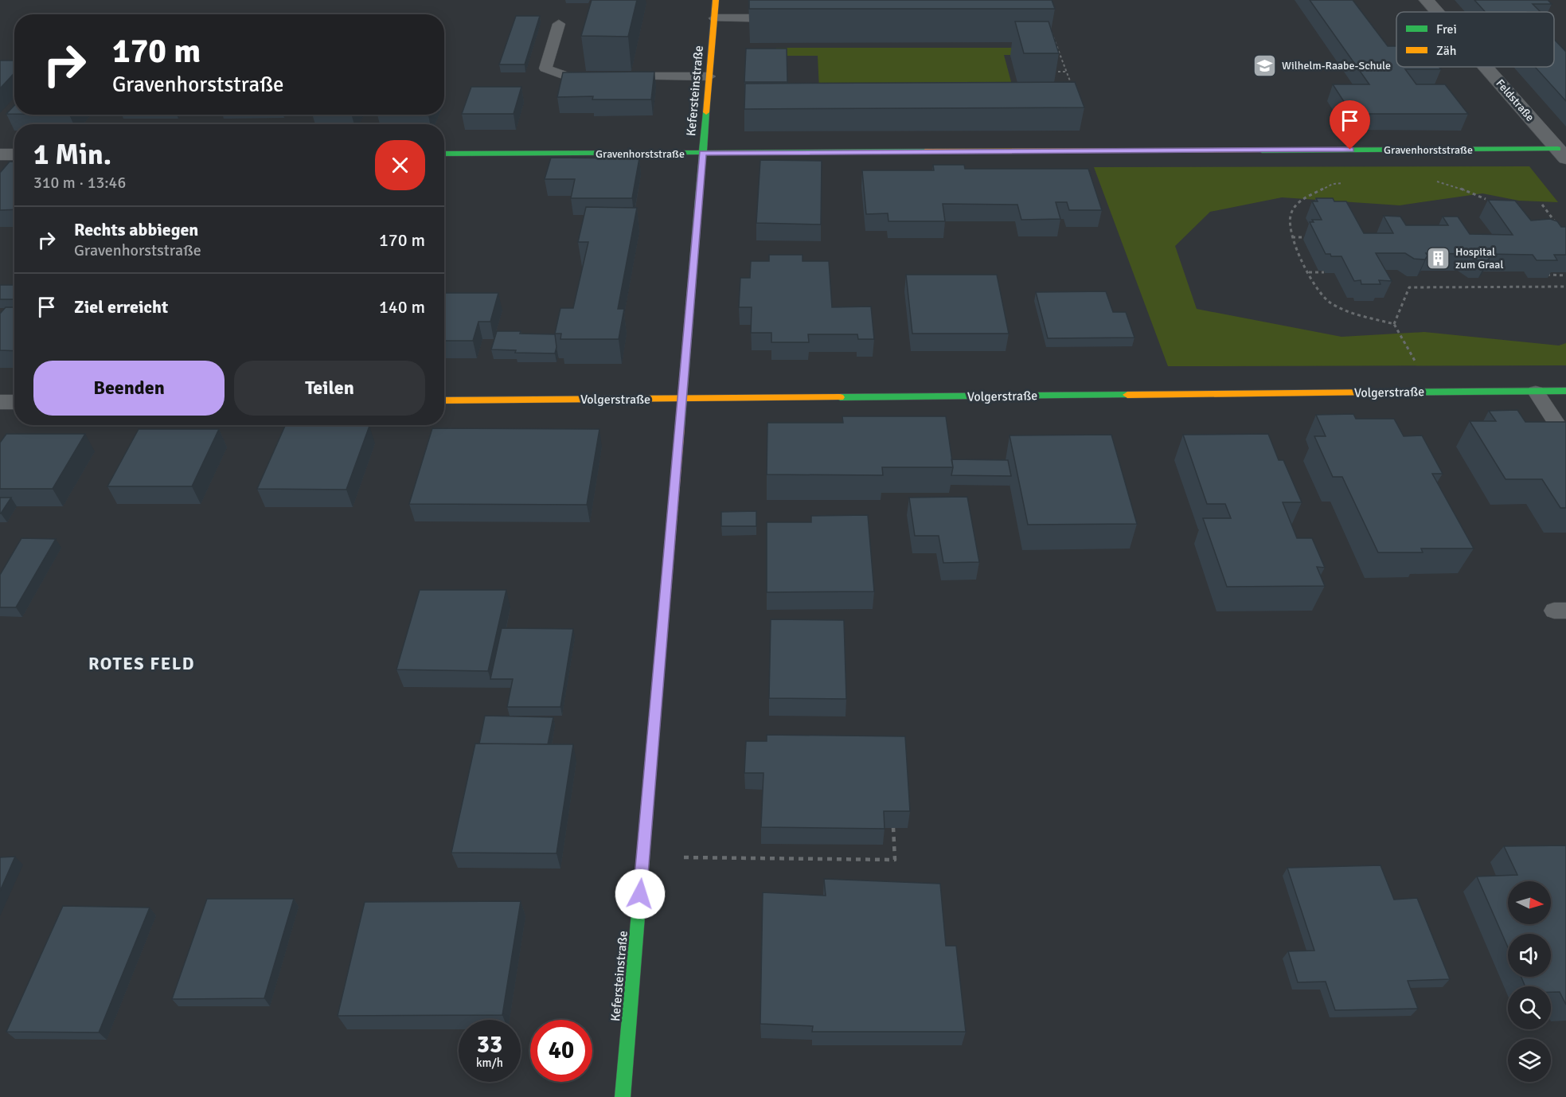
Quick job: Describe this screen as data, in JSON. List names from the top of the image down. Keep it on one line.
{"streets":{"street":["Kefersteinstraße","Feldstraße","Gravenhorststraße","Volgerstraße"]},"crossings":[["Kefersteinstraße","Gravenhorststraße"],["Kefersteinstraße","Volgerstraße"],["Feldstraße","Gravenhorststraße"]],"districts":["ROTES FELD"],"places":{"school or university":["Wilhelm-Raabe-Schule"],"building":["Hospital zum Graal"]},"legend":["Frei","Zäh"],"north":"right","page":{"turn":["170 m","Gravenhorststraße"],"heading":["1 Min.","310 m · 13:46"],"list":[{"name":"Rechts abbiegen","note":"Gravenhorststraße","value":"170 m"},{"name":"Ziel erreicht","value":"140 m"}],"buttons":["Beenden","Teilen"],"speed":"33 km/h","limit":"40"}}
